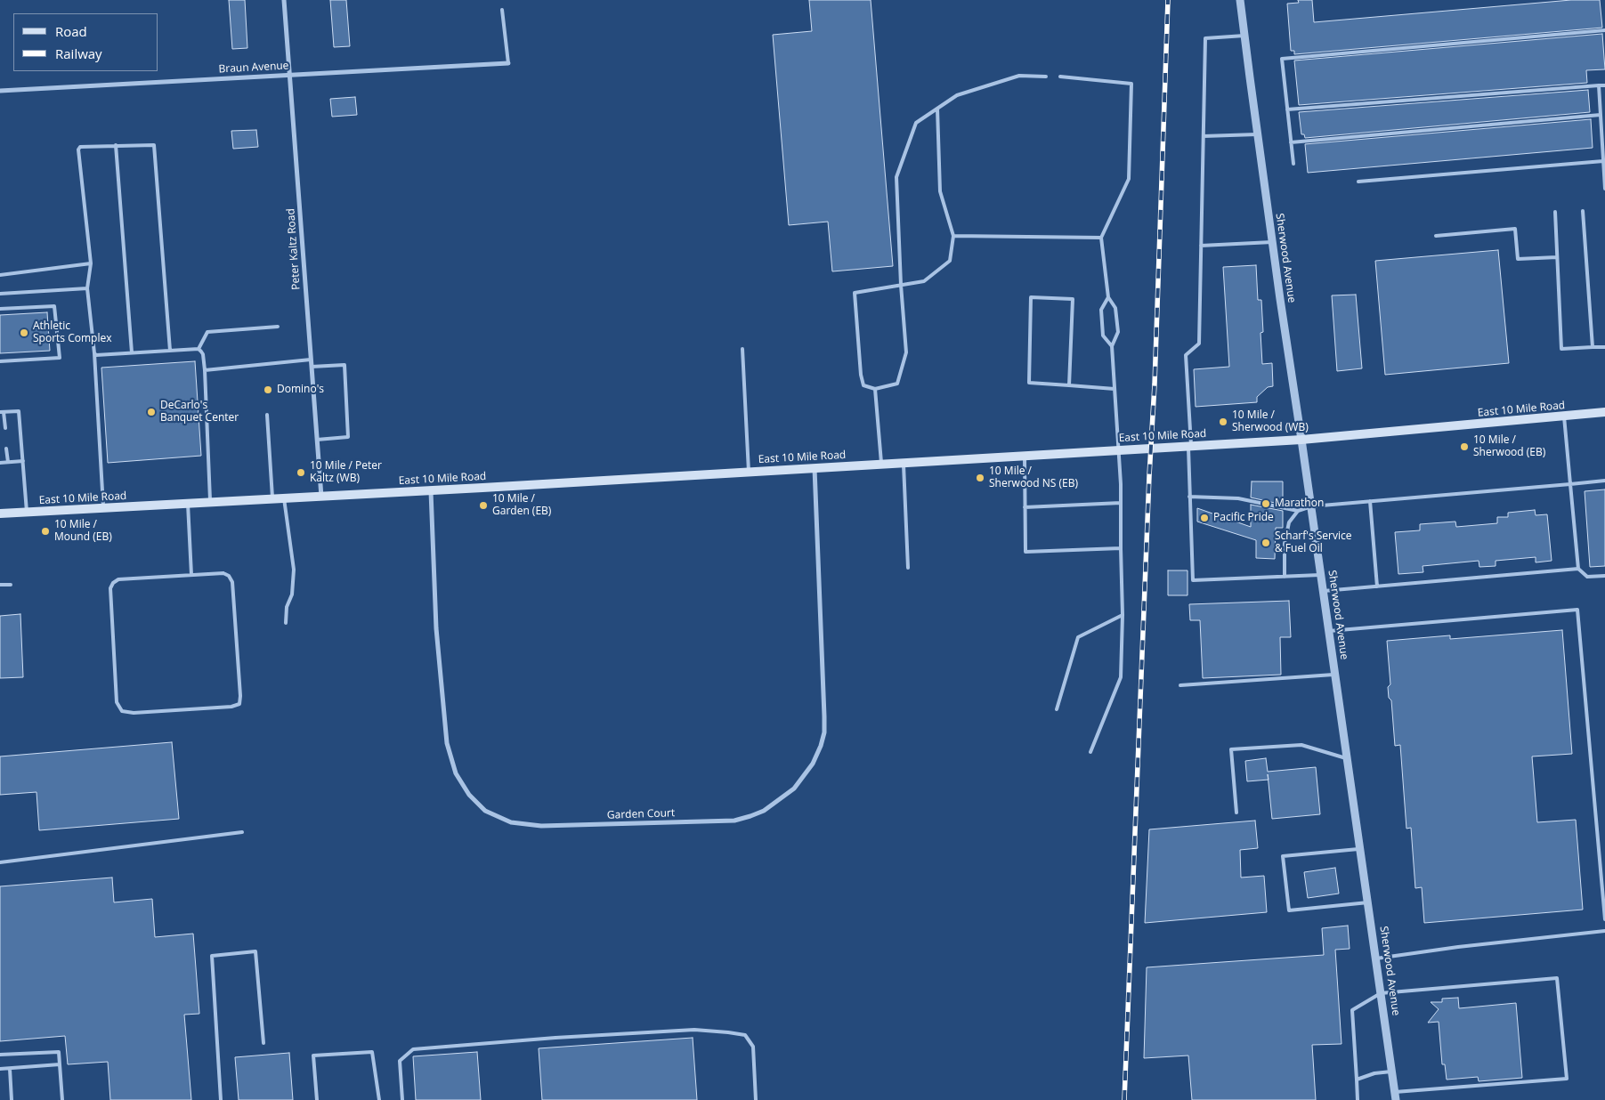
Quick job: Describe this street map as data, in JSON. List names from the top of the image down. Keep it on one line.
{"streets":{"main road":["East 10 Mile Road"],"street":["Braun Avenue","Peter Kaltz Road","Sherwood Avenue","Garden Court"]},"crossings":[["Braun Avenue","Peter Kaltz Road"],["Peter Kaltz Road","East 10 Mile Road"],["Sherwood Avenue","East 10 Mile Road"],["East 10 Mile Road","Garden Court"]],"places":["Athletic Sports Complex","Domino's","DeCarlo's Banquet Center","10 Mile / Sherwood (WB)","10 Mile / Sherwood (EB)","10 Mile / Peter Kaltz (WB)","10 Mile / Sherwood NS (EB)","Marathon","10 Mile / Garden (EB)","Pacific Pride","10 Mile / Mound (EB)","Scharf's Service & Fuel Oil"],"legend":["Road","Railway"]}
